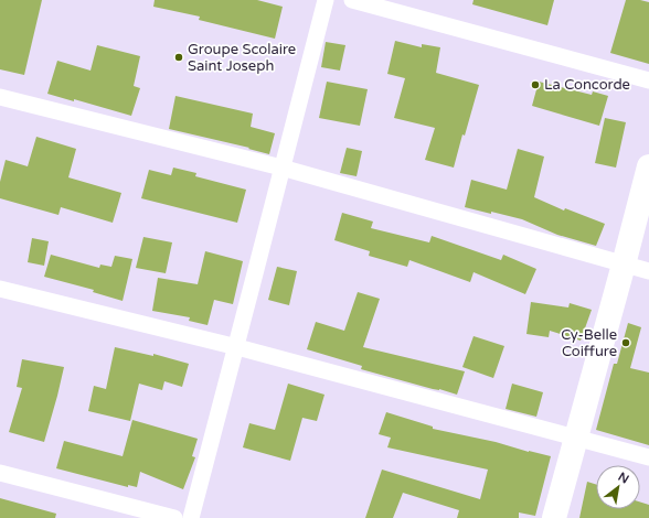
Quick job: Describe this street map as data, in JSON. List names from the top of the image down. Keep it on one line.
{"places":["Groupe Scolaire Saint Joseph","La Concorde","Cy-Belle Coiffure"],"north":"top right"}
